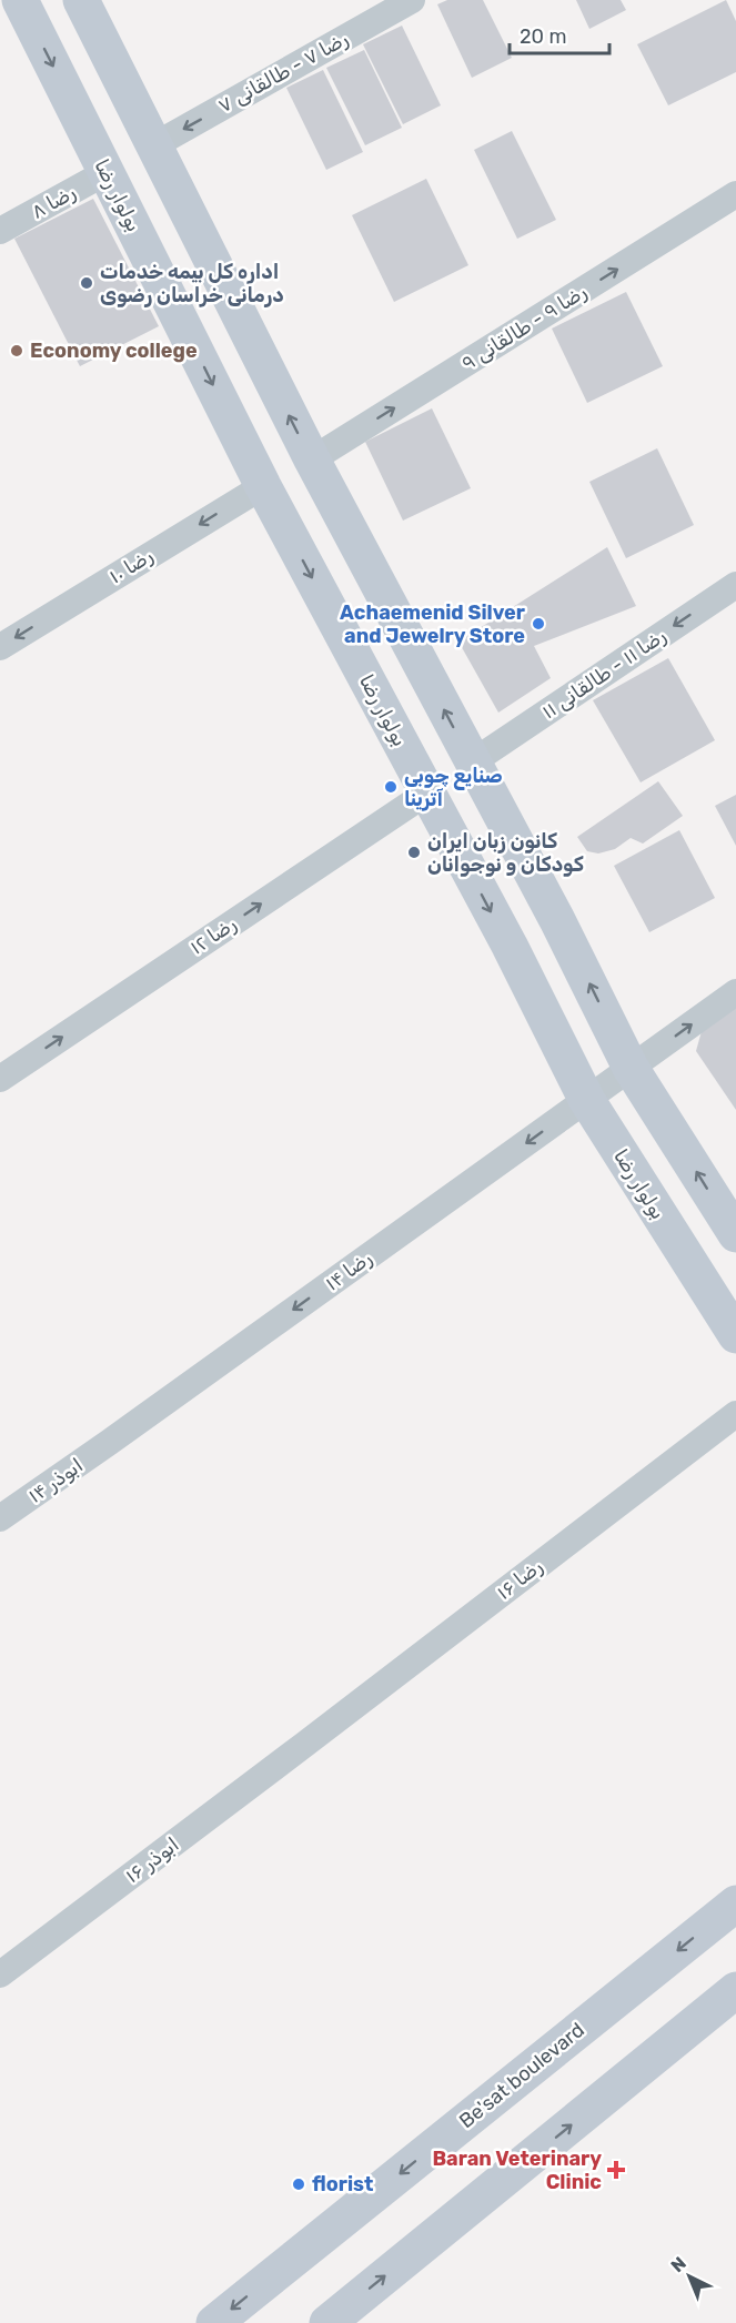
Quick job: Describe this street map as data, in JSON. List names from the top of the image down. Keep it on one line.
{"streets":{"street":["رضا ۷ - طالقانی ۷","بولوار رضا","رضا ۸","رضا ۹ - طالقانی ۹","رضا ۱۰","رضا ۱۱ - طالقانی ۱۱","رضا ۱۲","رضا ۱۴","ابوذر ۱۴","رضا ۱۶","ابوذر ۱۶","Be'sat boulevard"]},"crossings":[["بولوار رضا","رضا ۸"],["بولوار رضا","رضا ۱۰"],["بولوار رضا","رضا ۱۲"],["بولوار رضا","رضا ۱۴"],["رضا ۱۴","ابوذر ۱۴"],["رضا ۱۶","ابوذر ۱۶"]],"one_way":["رضا ۷ - طالقانی ۷","رضا ۹ - طالقانی ۹","رضا ۱۰","رضا ۱۱ - طالقانی ۱۱","رضا ۱۲"],"places":{"other":["اداره کل بیمه خدمات درمانی خراسان رضوی","Economy college","Achaemenid Silver and Jewelry Store","صنایع چوبی آترینا","کانون زبان ایران کودکان و نوجوانان","florist"],"health":["Baran Veterinary Clinic"]},"scale_bar":"20 m","north":"top left"}
